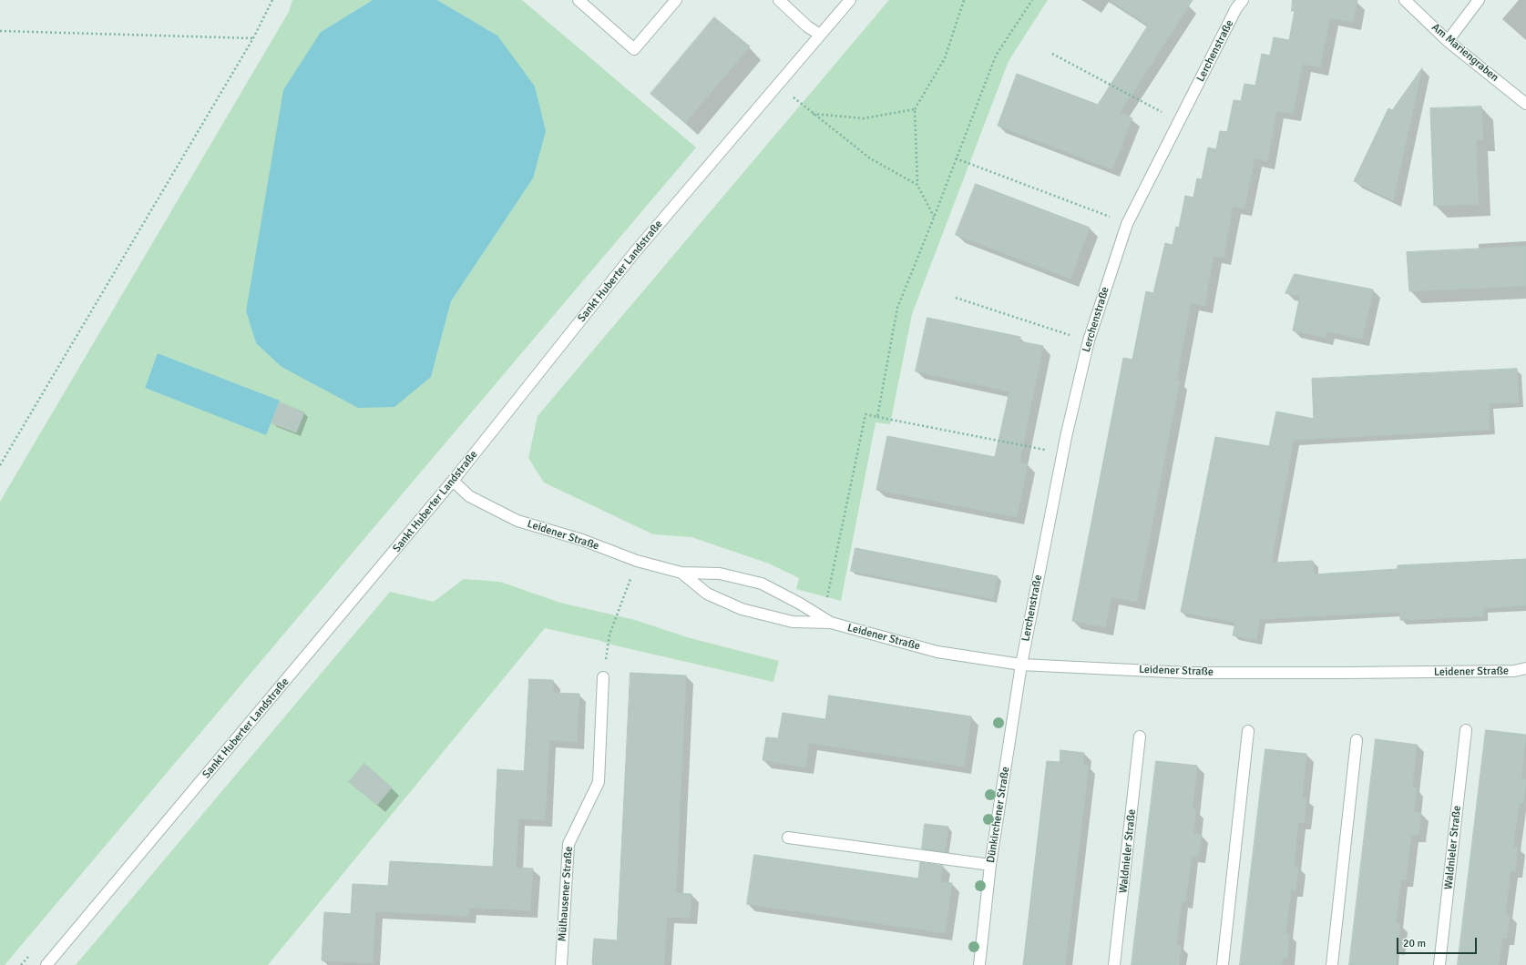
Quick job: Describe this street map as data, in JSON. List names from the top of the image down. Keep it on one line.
{"streets":{"street":["Lerchenstraße","Am Mariengraben","Sankt Huberter Landstraße","Leidener Straße","Dünkirchener Straße","Waldnieler Straße","Mülhausener Straße"]},"crossings":[["Lerchenstraße","Leidener Straße"],["Lerchenstraße","Dünkirchener Straße"],["Sankt Huberter Landstraße","Leidener Straße"],["Leidener Straße","Dünkirchener Straße"]],"scale_bar":"20 m"}
